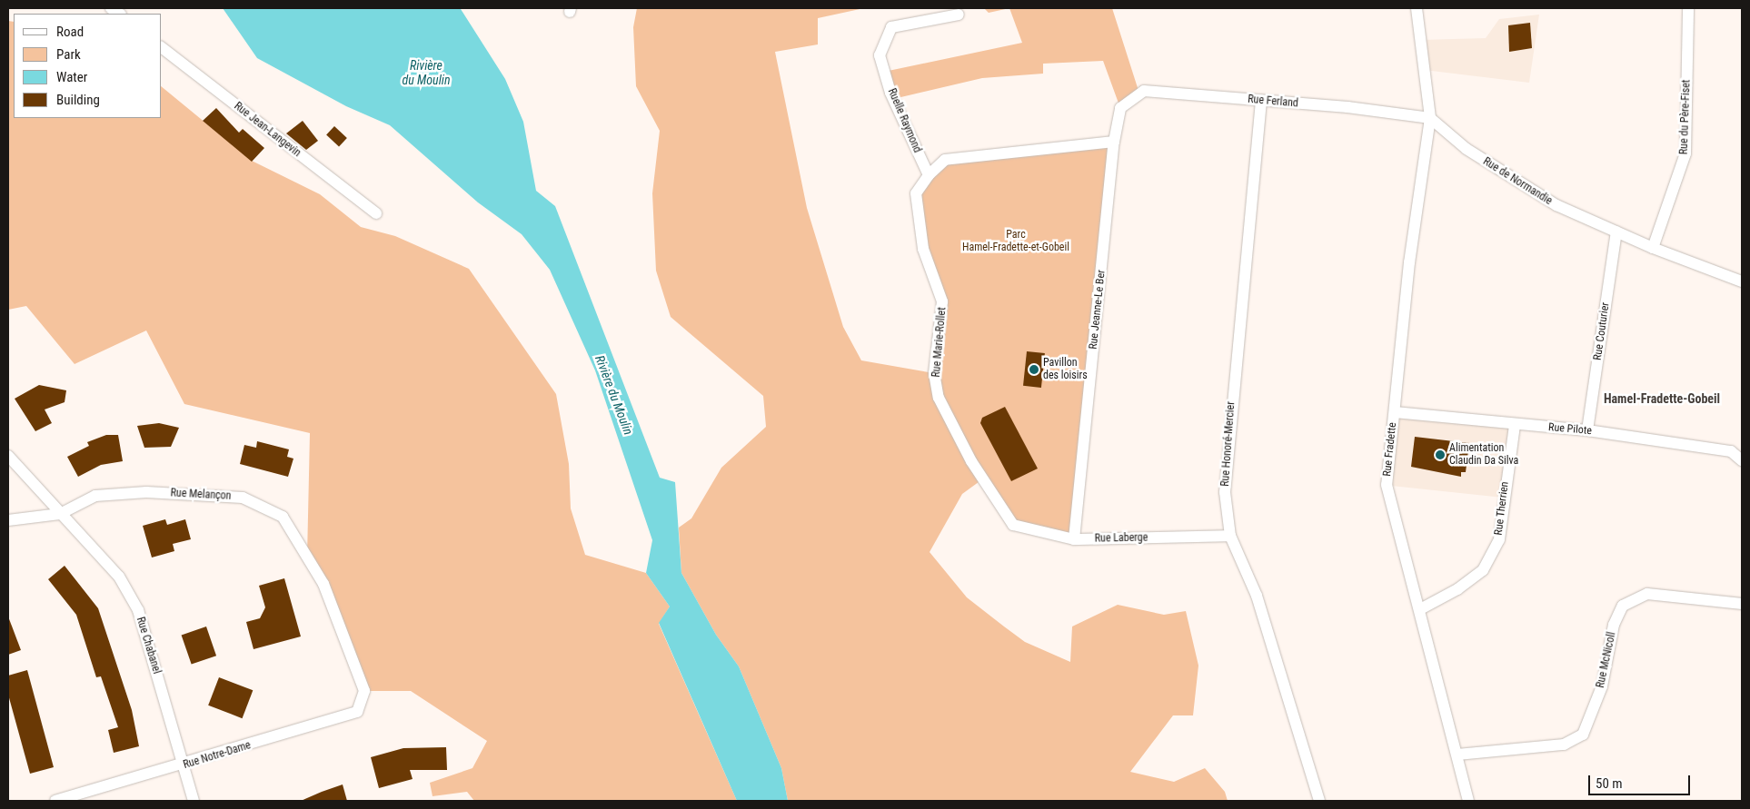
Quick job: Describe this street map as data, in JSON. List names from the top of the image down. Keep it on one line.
{"streets":{"street":["Rue Ferland","Rue du Père-Fiset","Ruelle Raymond","Rue Jean-Langevin","Rue de Normandie","Rue Jeanne-Le Ber","Rue Couturier","Rue Marie-Rollet","Rue Pilote","Rue Honoré-Mercier","Rue Fradette","Rue Melançon","Rue Therrien","Rue Laberge","Rue Chabanel","Rue McNicoll","Rue Notre-Dame"]},"crossings":[["Rue Ferland","Rue de Normandie"],["Rue Ferland","Rue Jeanne-Le Ber"],["Rue Ferland","Rue Honoré-Mercier"],["Rue Ferland","Rue Fradette"],["Rue du Père-Fiset","Rue de Normandie"],["Ruelle Raymond","Rue Marie-Rollet"],["Rue de Normandie","Rue Couturier"],["Rue de Normandie","Rue Fradette"],["Rue Jeanne-Le Ber","Rue Marie-Rollet"],["Rue Jeanne-Le Ber","Rue Laberge"],["Rue Couturier","Rue Pilote"],["Rue Marie-Rollet","Rue Laberge"],["Rue Pilote","Rue Fradette"],["Rue Pilote","Rue Therrien"],["Rue Honoré-Mercier","Rue Laberge"],["Rue Fradette","Rue Therrien"],["Rue Fradette","Rue McNicoll"],["Rue Melançon","Rue Chabanel"],["Rue Melançon","Rue Notre-Dame"],["Rue Chabanel","Rue Notre-Dame"]],"districts":["Hamel-Fradette-Gobeil"],"water":["Rivière du Moulin"],"parks":["Parc Hamel-Fradette-et-Gobeil"],"places":["Pavillon des loisirs","Alimentation Claudin Da Silva"],"legend":["Road","Park","Water","Building"],"scale_bar":"50 m"}
